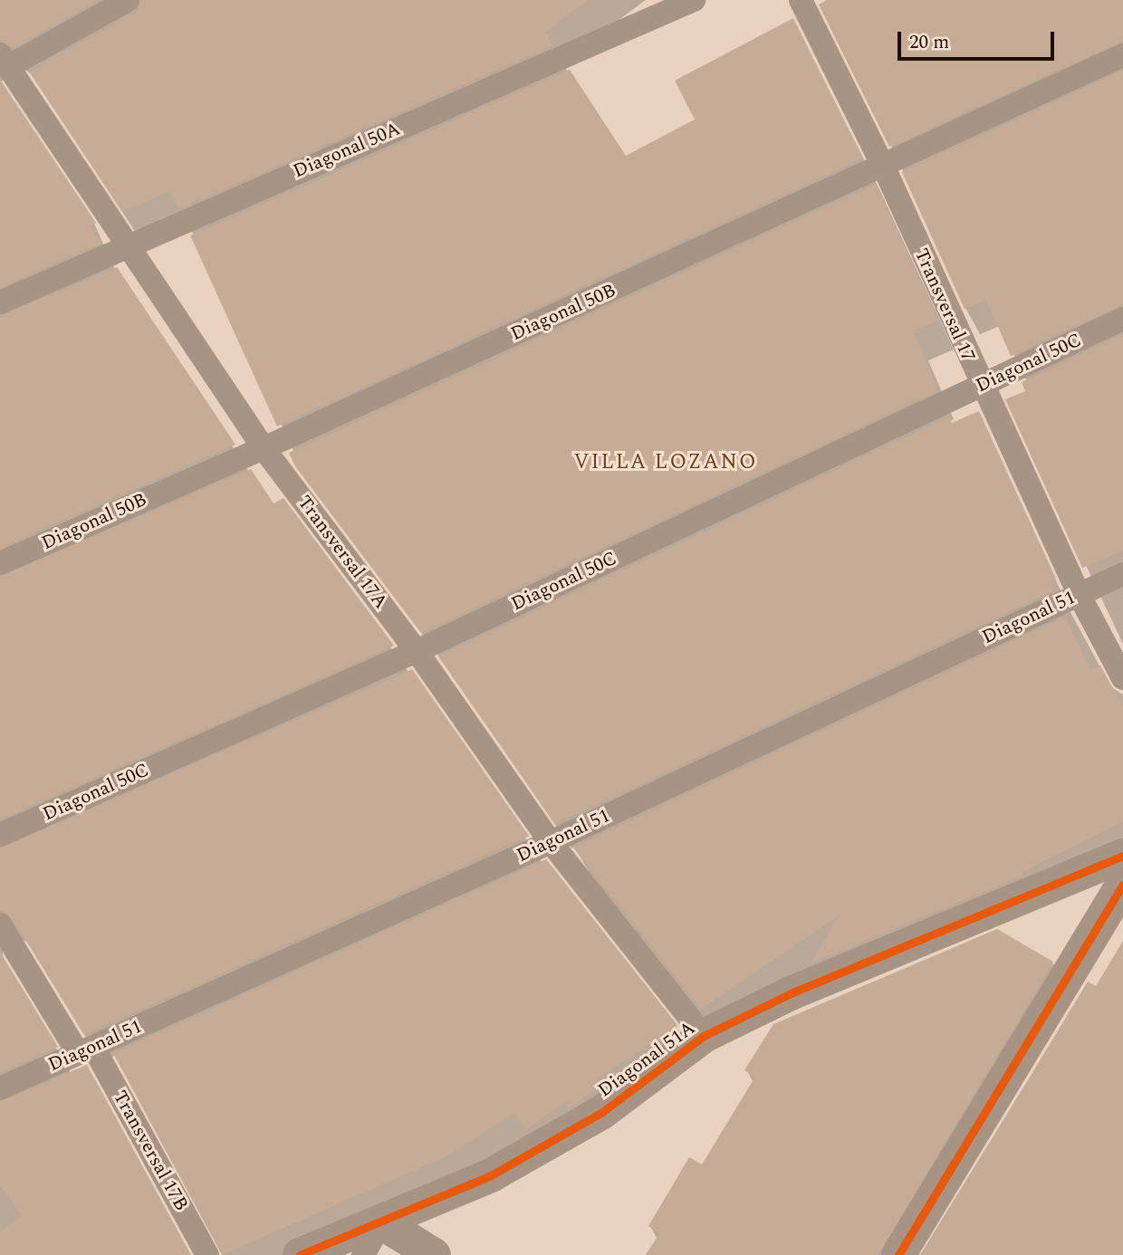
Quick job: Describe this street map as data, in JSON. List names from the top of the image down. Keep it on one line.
{"streets":{"street":["Diagonal 51A"],"lane":["Diagonal 50A","Transversal 17","Diagonal 50B","Diagonal 50C","Transversal 17A","Diagonal 51","Transversal 17B"]},"crossings":[["Diagonal 50A","Transversal 17A"],["Transversal 17","Diagonal 50B"],["Transversal 17","Diagonal 50C"],["Transversal 17","Diagonal 51"],["Diagonal 50B","Transversal 17A"],["Diagonal 50C","Transversal 17A"],["Transversal 17A","Diagonal 51"],["Transversal 17A","Diagonal 51A"],["Diagonal 51","Transversal 17B"]],"districts":["VILLA LOZANO"],"scale_bar":"20 m"}
